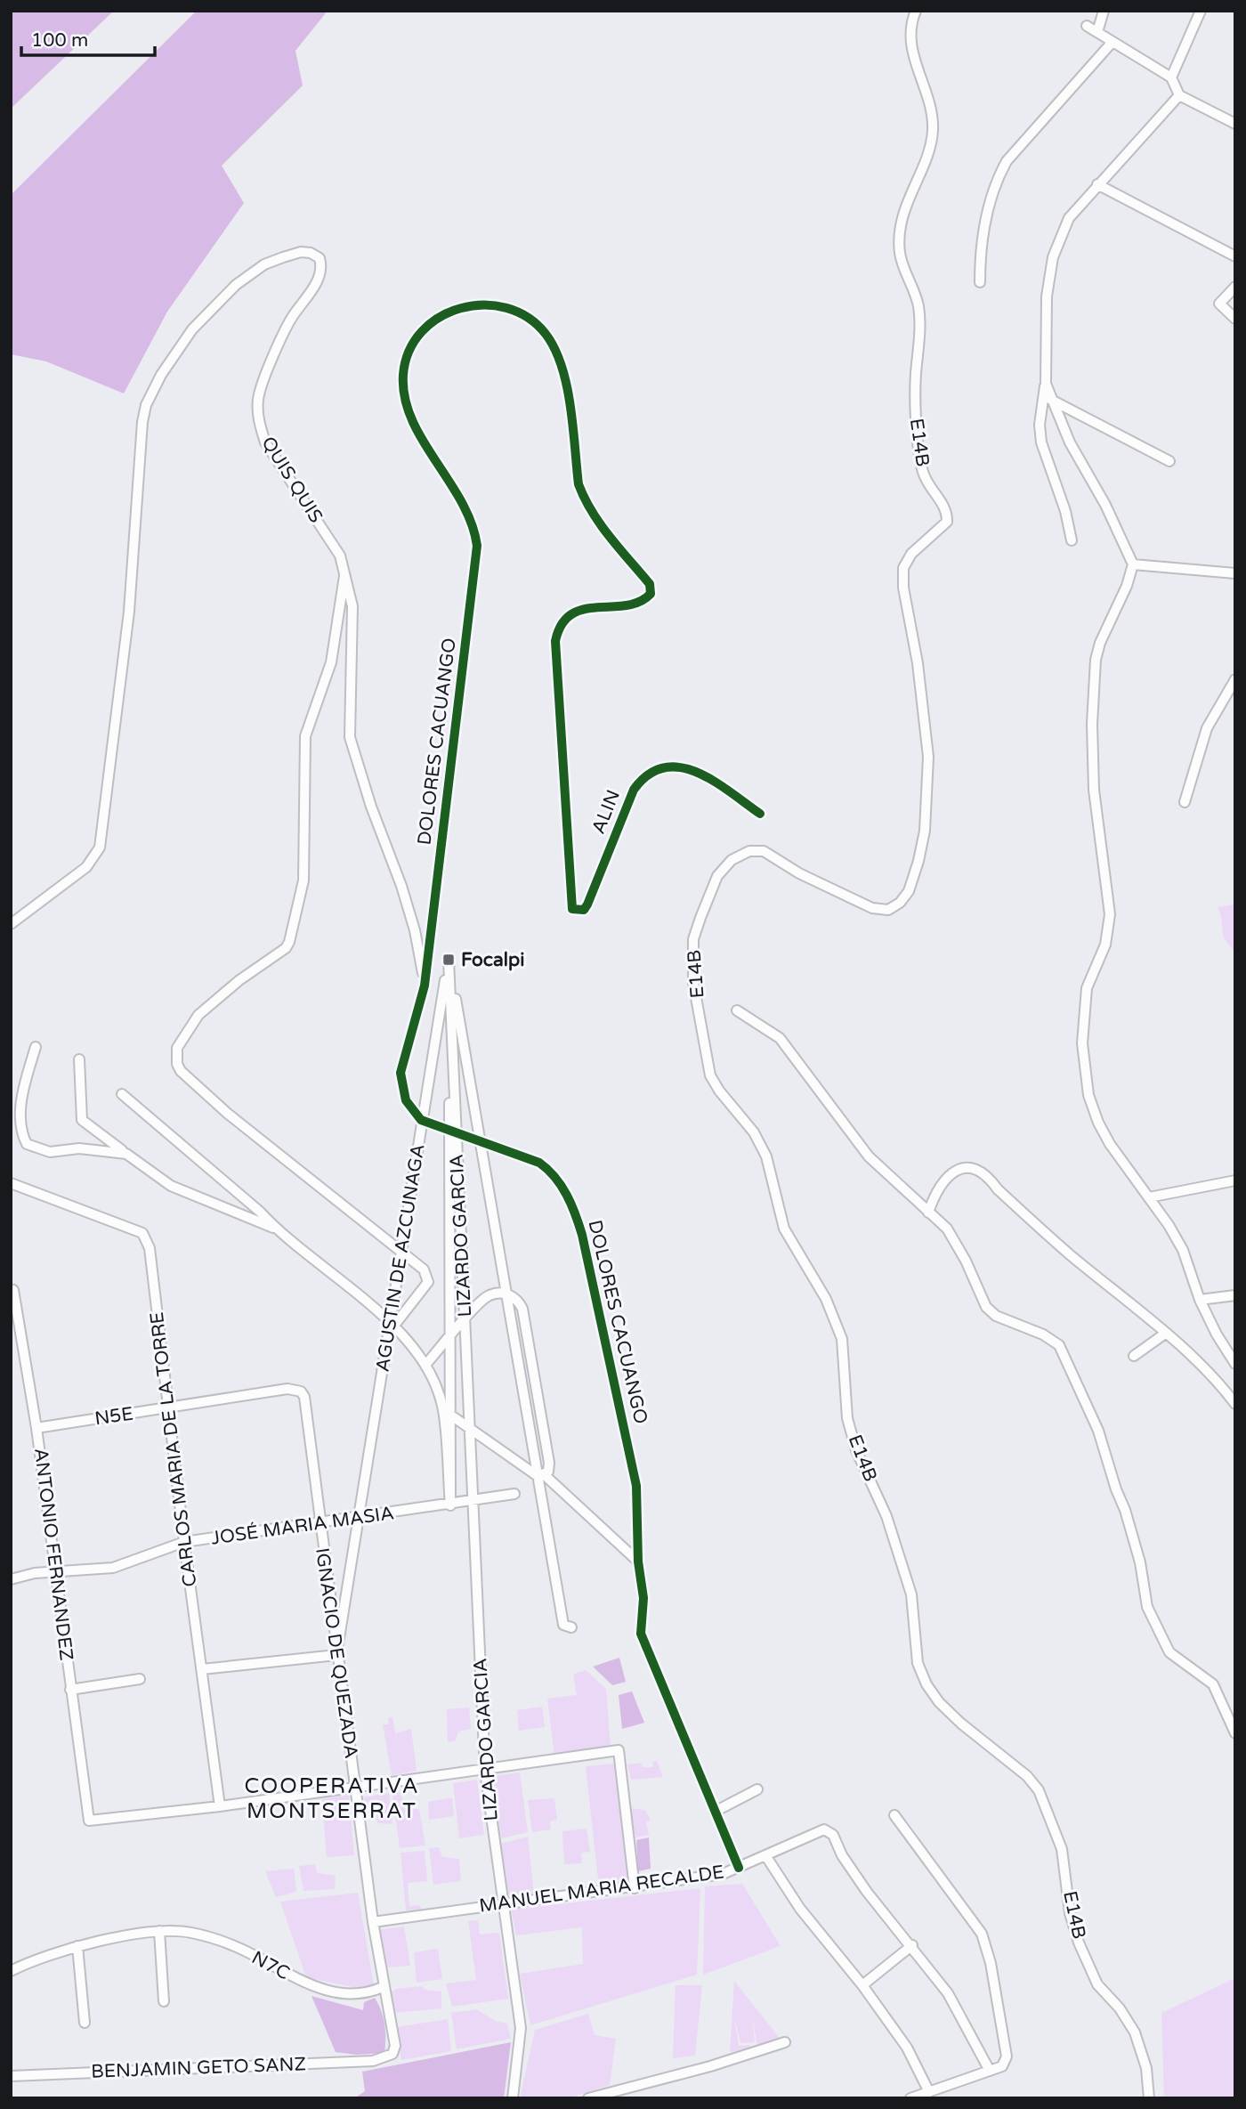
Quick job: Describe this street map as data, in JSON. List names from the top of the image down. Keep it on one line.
{"streets":{"street":["E14B","QUIS QUIS","DOLORES CACUANGO","ALIN","LIZARDO GARCIA","AGUSTIN DE AZCUNAGA","N5E","CARLOS MARIA DE LA TORRE","JOSÉ MARIA MASIA","ANTONIO FERNANDEZ","IGNACIO DE QUEZADA","MANUEL MARIA RECALDE","N7C","BENJAMIN GETO SANZ"]},"crossings":[["QUIS QUIS","DOLORES CACUANGO"],["QUIS QUIS","LIZARDO GARCIA"],["DOLORES CACUANGO","ALIN"],["DOLORES CACUANGO","LIZARDO GARCIA"],["DOLORES CACUANGO","AGUSTIN DE AZCUNAGA"],["DOLORES CACUANGO","MANUEL MARIA RECALDE"],["LIZARDO GARCIA","AGUSTIN DE AZCUNAGA"],["LIZARDO GARCIA","JOSÉ MARIA MASIA"],["LIZARDO GARCIA","MANUEL MARIA RECALDE"],["AGUSTIN DE AZCUNAGA","JOSÉ MARIA MASIA"],["AGUSTIN DE AZCUNAGA","IGNACIO DE QUEZADA"],["N5E","CARLOS MARIA DE LA TORRE"],["N5E","ANTONIO FERNANDEZ"],["N5E","IGNACIO DE QUEZADA"],["CARLOS MARIA DE LA TORRE","JOSÉ MARIA MASIA"],["CARLOS MARIA DE LA TORRE","ANTONIO FERNANDEZ"],["JOSÉ MARIA MASIA","ANTONIO FERNANDEZ"],["JOSÉ MARIA MASIA","IGNACIO DE QUEZADA"],["IGNACIO DE QUEZADA","MANUEL MARIA RECALDE"],["IGNACIO DE QUEZADA","N7C"],["IGNACIO DE QUEZADA","BENJAMIN GETO SANZ"]],"districts":["COOPERATIVA MONTSERRAT"],"places":{"transit":["Focalpi"]},"scale_bar":"100 m"}
